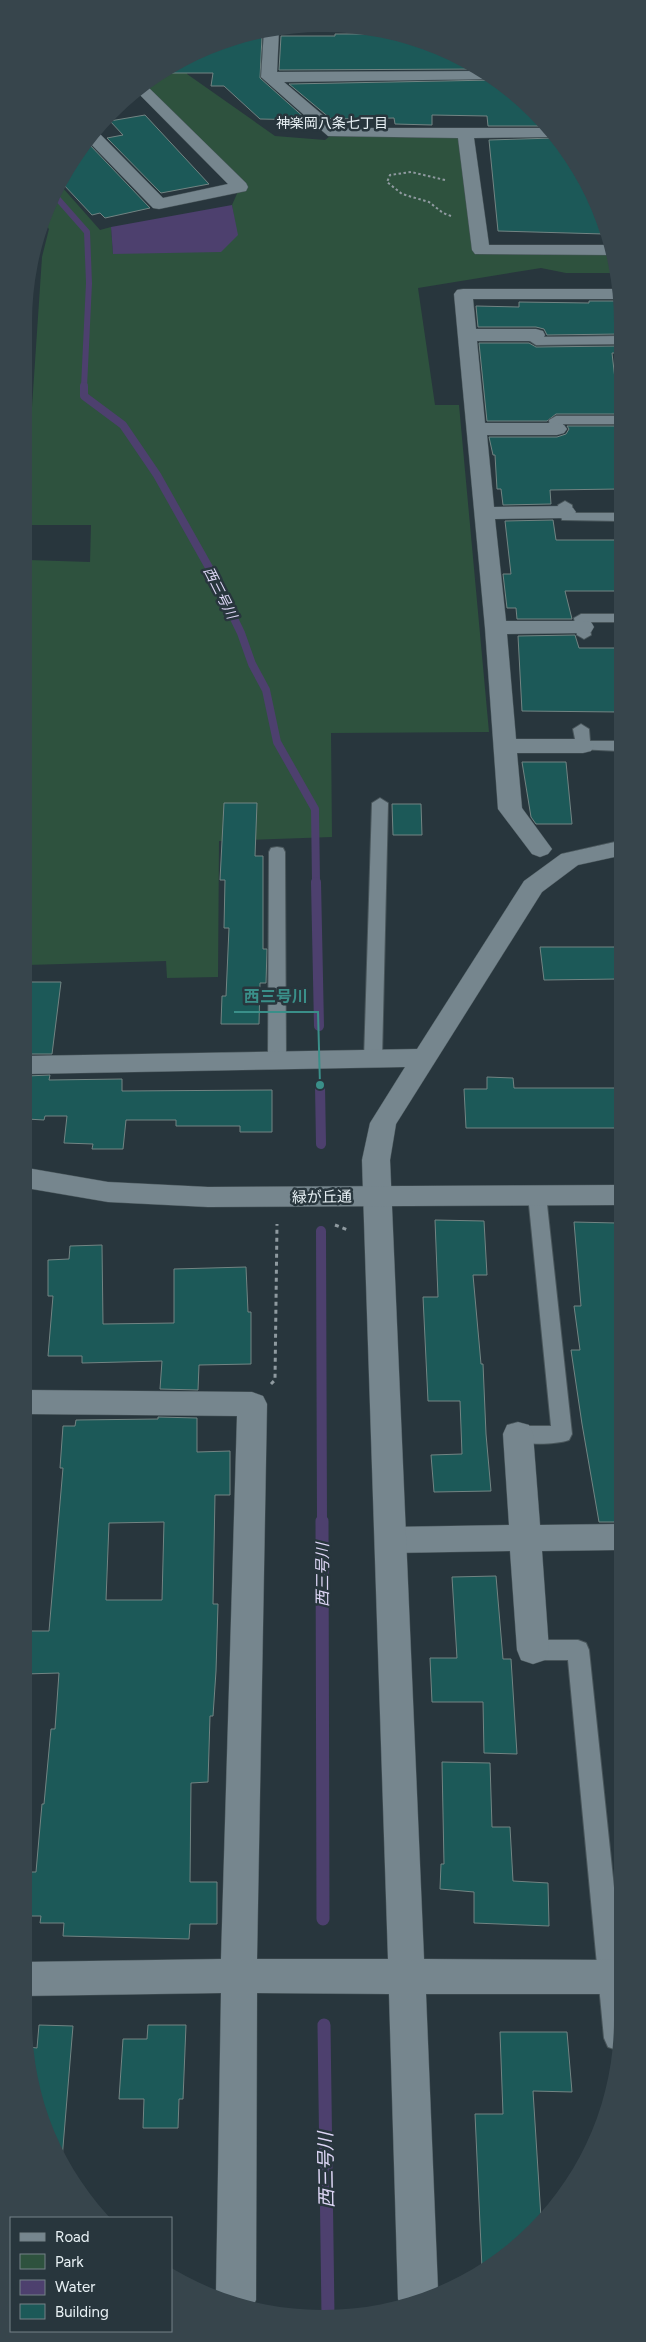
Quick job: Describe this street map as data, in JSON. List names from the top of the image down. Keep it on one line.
{"streets":{"street":["緑が丘通"]},"districts":["神楽岡八条七丁目"],"water":["西三号川"],"places":["西三号川"],"legend":["Road","Park","Water","Building"]}
